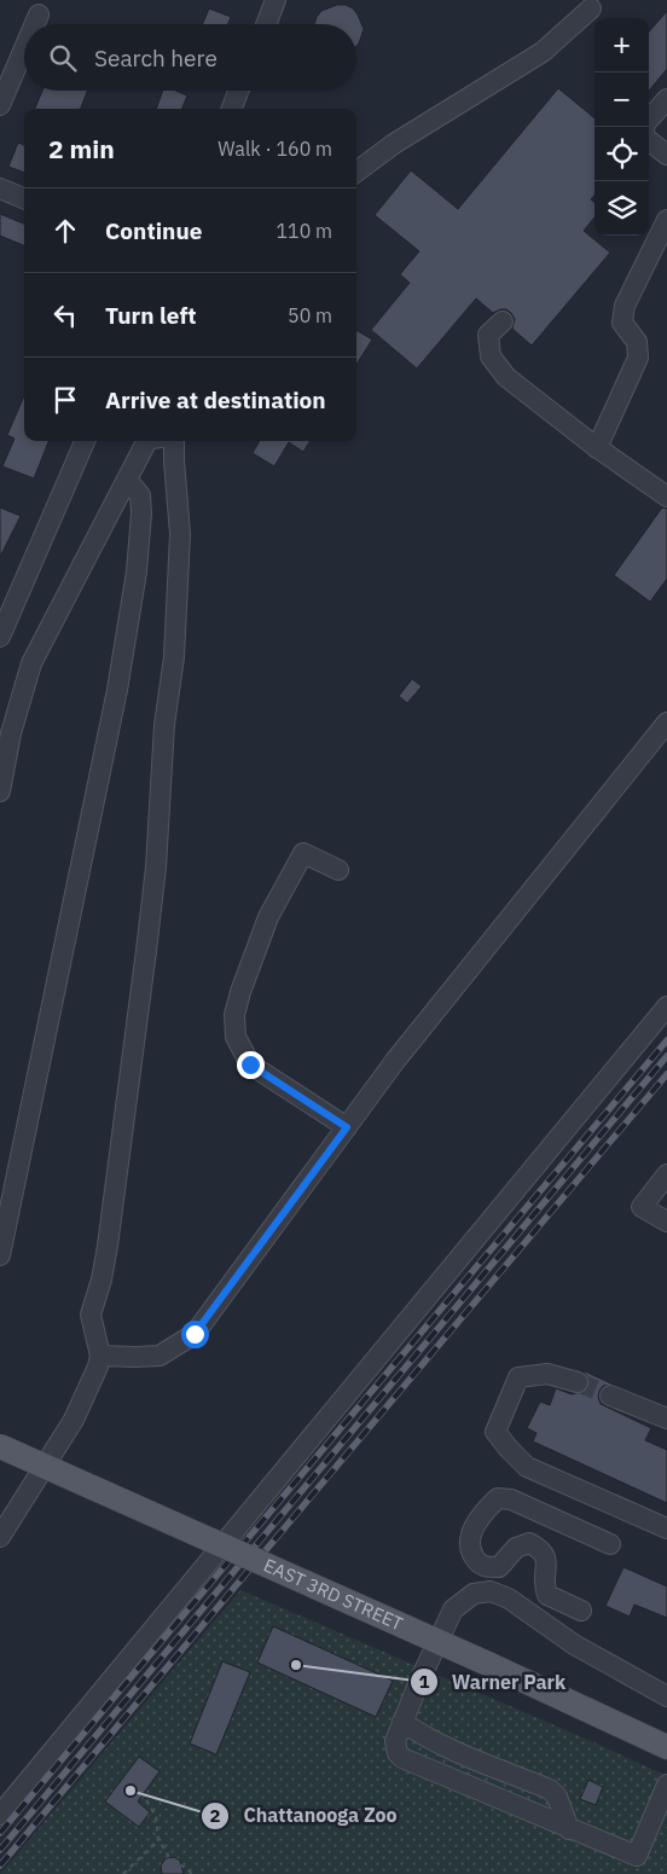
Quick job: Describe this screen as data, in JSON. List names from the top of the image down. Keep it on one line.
{"streets":{"main road":["EAST 3RD STREET"]},"places":["Warner Park","Chattanooga Zoo"],"page":{"map_buttons":["+","−"],"search":"Search here","heading":["2 min","Walk · 160 m"],"list":[["Continue","110 m"],["Turn left","50 m"],"Arrive at destination"]}}
